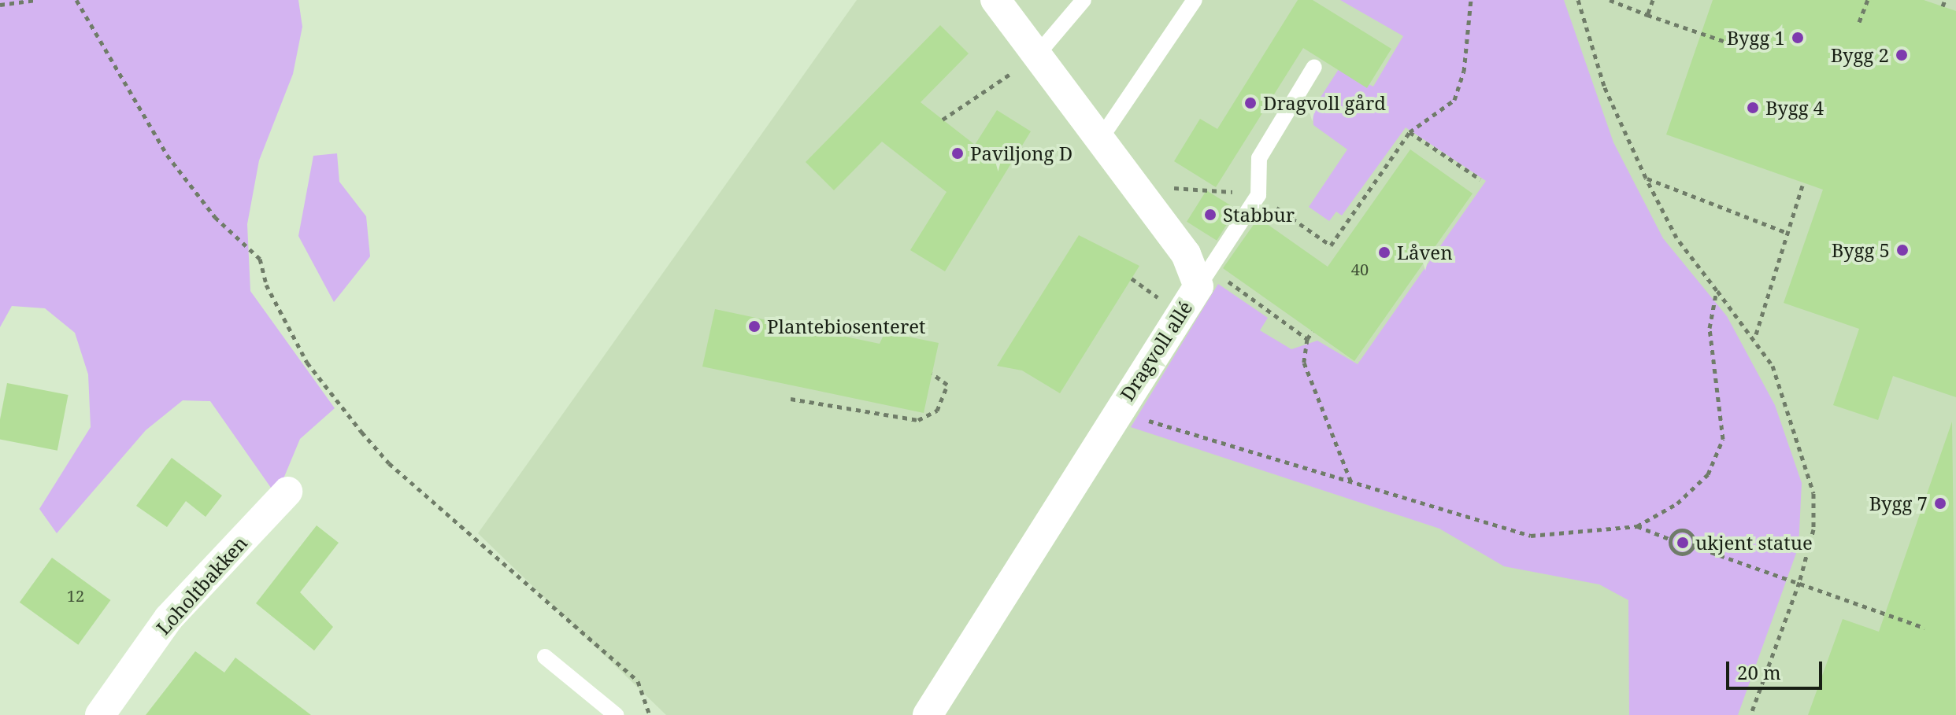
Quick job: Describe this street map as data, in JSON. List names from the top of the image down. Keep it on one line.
{"streets":{"street":["Dragvoll allé","Loholtbakken"]},"places":["Bygg 1","Bygg 2","Dragvoll gård","Bygg 4","Paviljong D","Stabbur","Bygg 5","Låven","Plantebiosenteret","Bygg 7","ukjent statue"],"house_numbers":["40","12"],"scale_bar":"20 m"}
